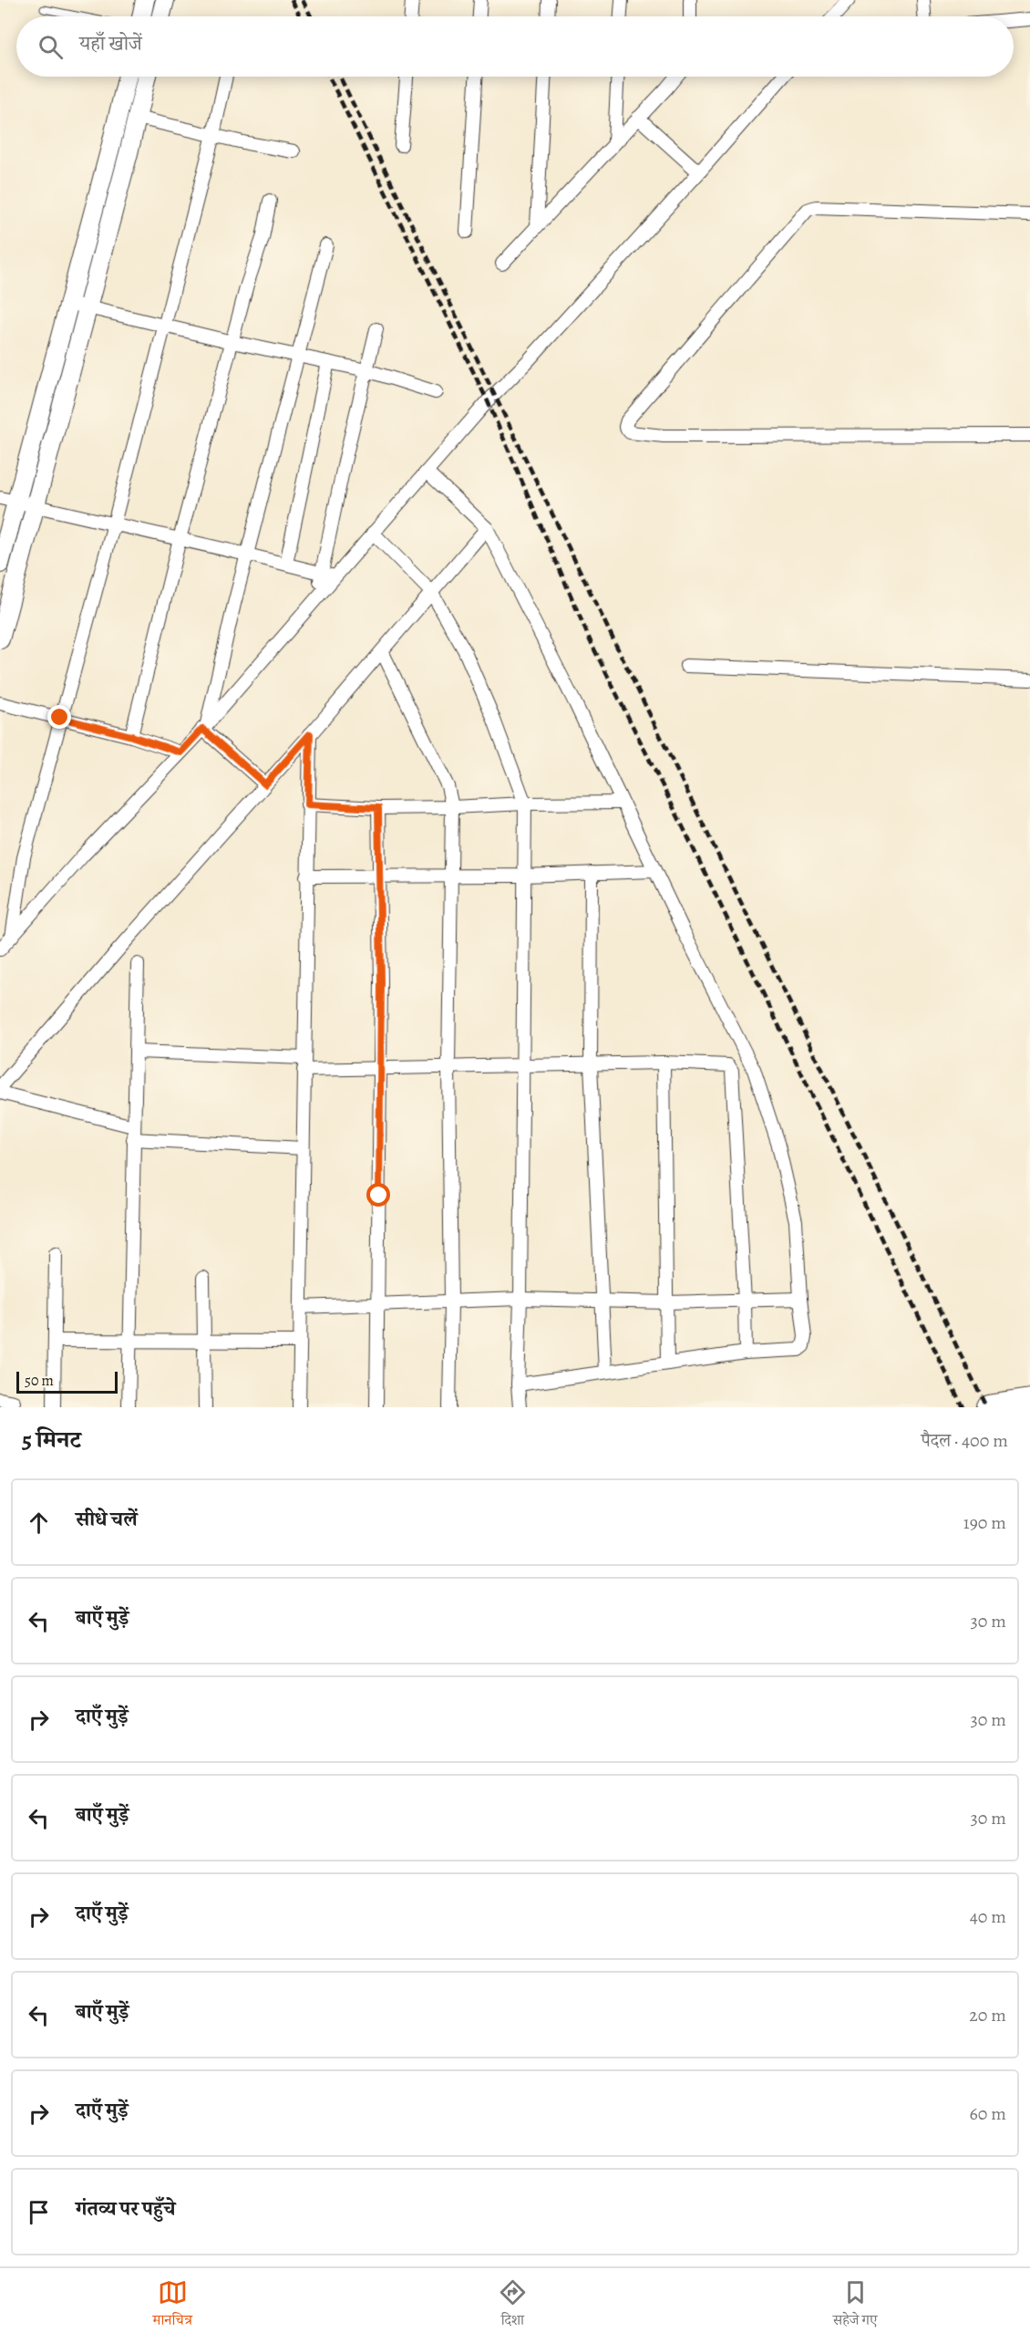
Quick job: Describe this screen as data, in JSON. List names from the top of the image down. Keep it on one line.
{"scale_bar":"50 m","page":{"search":"यहाँ खोजें","scale":"50 m","heading":["5 मिनट","पैदल · 400 m"],"list":[["सीधे चलें","190 m"],["बाएँ मुड़ें","30 m"],["दाएँ मुड़ें","30 m"],["बाएँ मुड़ें","30 m"],["दाएँ मुड़ें","40 m"],["बाएँ मुड़ें","20 m"],["दाएँ मुड़ें","60 m"],"गंतव्य पर पहुँचे"],"nav":["मानचित्र","दिशा","सहेजे गए"]}}
